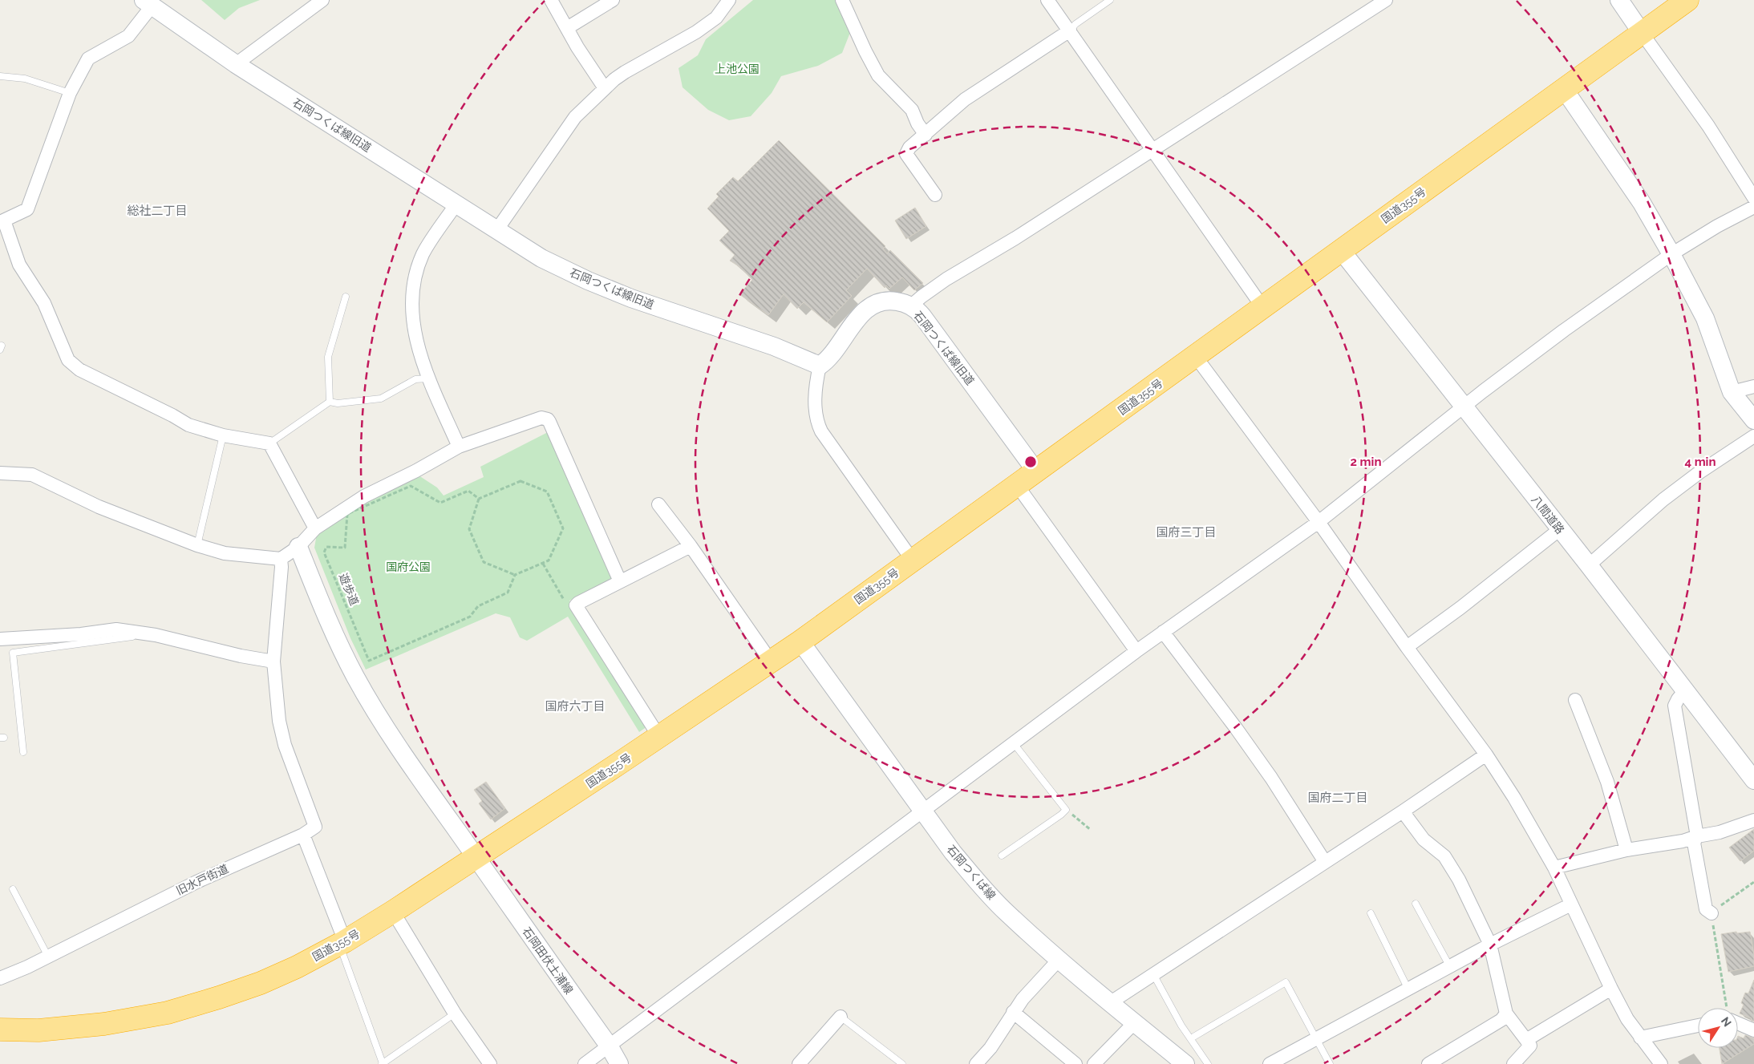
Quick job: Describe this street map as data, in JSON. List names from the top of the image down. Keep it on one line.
{"streets":{"highway":["国道355号"],"street":["石岡つくば線旧道","八間道路","石岡つくば線","旧水戸街道","石岡田伏土浦線"],"path":["遊歩道"]},"crossings":[["石岡つくば線旧道","国道355号"],["国道355号","八間道路"],["国道355号","石岡つくば線"],["国道355号","石岡田伏土浦線"]],"districts":["総社二丁目","国府三丁目","国府六丁目","国府二丁目"],"parks":["上池公園","国府公園"],"north":"top right","rings":["2 min","4 min"]}
